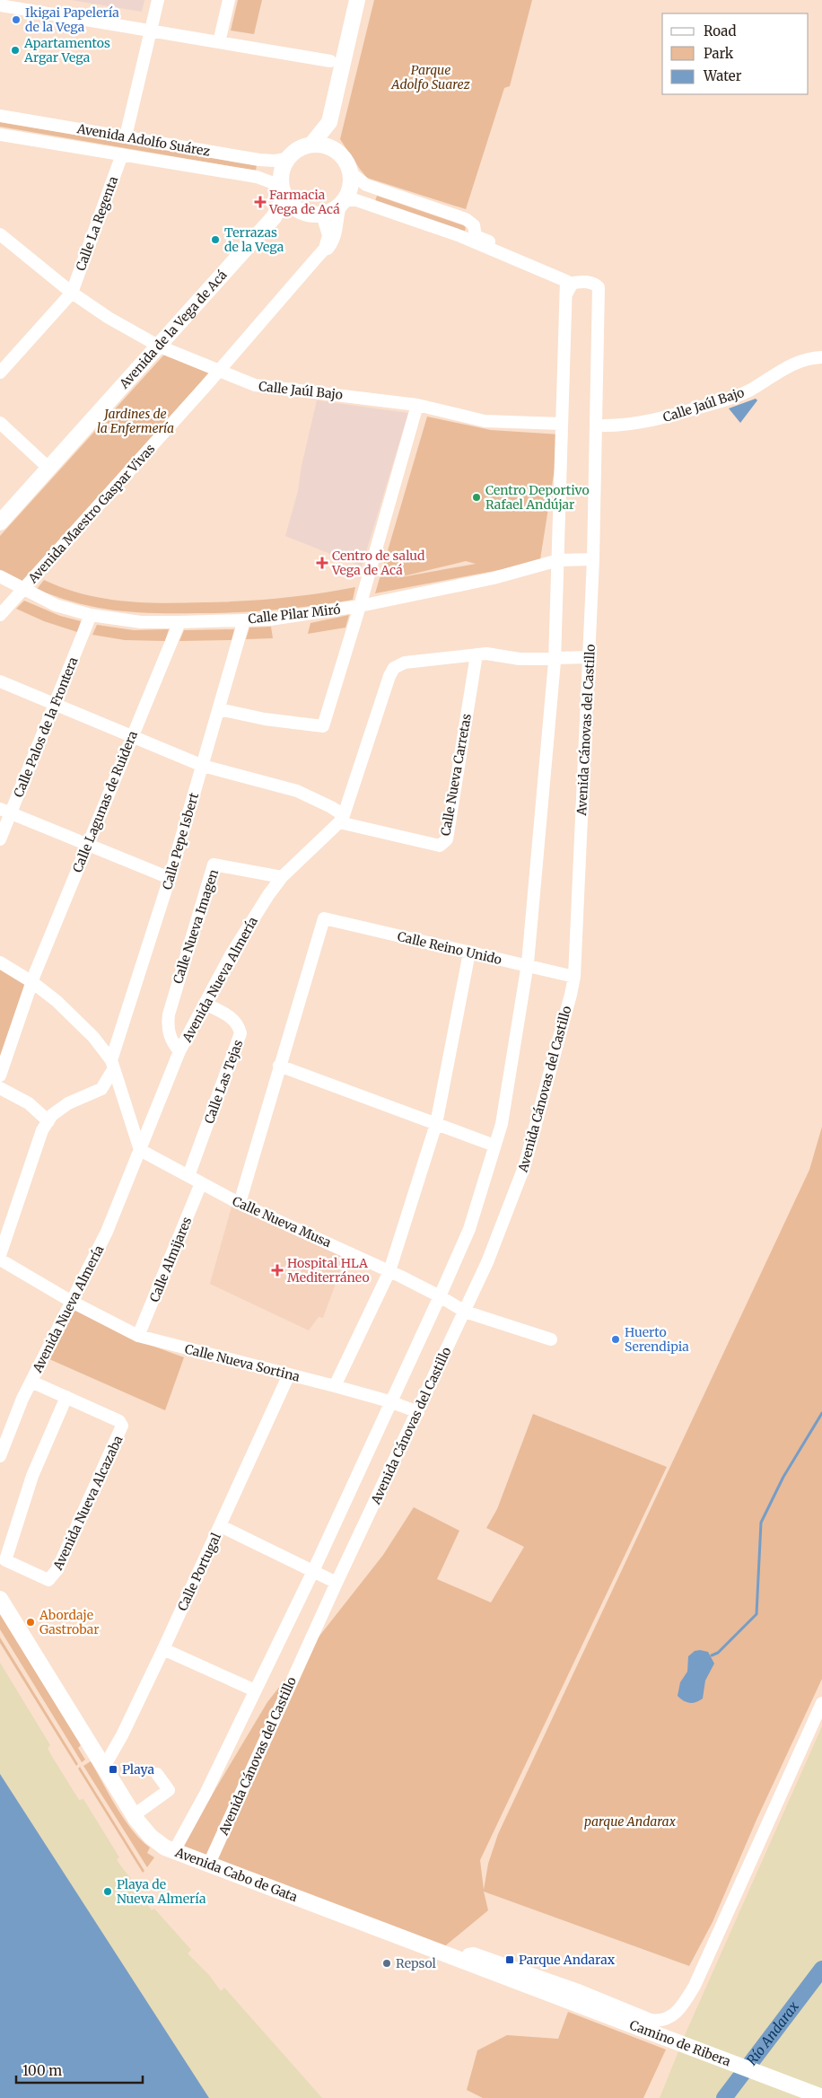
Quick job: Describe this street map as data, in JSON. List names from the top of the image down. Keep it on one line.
{"streets":{"main road":["Avenida de la Vega de Acá","Avenida Cabo de Gata","Camino de Ribera"],"street":["Avenida Adolfo Suárez","Calle La Regenta","Calle Jaúl Bajo","Avenida Maestro Gaspar Vivas","Calle Pilar Miró","Calle Palos de la Frontera","Avenida Cánovas del Castillo","Calle Nueva Carretas","Calle Lagunas de Ruidera","Calle Pepe Isbert","Calle Nueva Imagen","Calle Reino Unido","Avenida Nueva Almería","Calle Las Tejas","Calle Nueva Musa","Calle Almijares","Calle Nueva Sortina","Avenida Nueva Alcazaba","Calle Portugal"]},"crossings":[["Avenida Adolfo Suárez","Calle La Regenta"],["Avenida Adolfo Suárez","Avenida de la Vega de Acá"],["Avenida Adolfo Suárez","Avenida Maestro Gaspar Vivas"],["Calle La Regenta","Calle Jaúl Bajo"],["Avenida de la Vega de Acá","Calle Jaúl Bajo"],["Avenida de la Vega de Acá","Avenida Maestro Gaspar Vivas"],["Calle Jaúl Bajo","Avenida Maestro Gaspar Vivas"],["Avenida Maestro Gaspar Vivas","Calle Pilar Miró"],["Calle Pilar Miró","Calle Palos de la Frontera"],["Calle Pilar Miró","Avenida Cánovas del Castillo"],["Calle Pilar Miró","Calle Lagunas de Ruidera"],["Calle Pilar Miró","Calle Pepe Isbert"],["Avenida Cánovas del Castillo","Calle Reino Unido"],["Avenida Cánovas del Castillo","Avenida Nueva Almería"],["Avenida Cánovas del Castillo","Calle Nueva Musa"],["Avenida Cánovas del Castillo","Calle Nueva Sortina"],["Avenida Cánovas del Castillo","Avenida Cabo de Gata"],["Calle Nueva Carretas","Avenida Nueva Almería"],["Calle Nueva Imagen","Avenida Nueva Almería"],["Avenida Nueva Almería","Calle Las Tejas"],["Avenida Nueva Almería","Calle Nueva Musa"],["Avenida Nueva Almería","Calle Nueva Sortina"],["Avenida Nueva Almería","Avenida Nueva Alcazaba"],["Calle Las Tejas","Calle Nueva Musa"],["Calle Nueva Musa","Calle Almijares"],["Calle Almijares","Calle Nueva Sortina"],["Calle Nueva Sortina","Calle Portugal"],["Calle Portugal","Avenida Cabo de Gata"],["Avenida Cabo de Gata","Camino de Ribera"]],"water":["Río Andarax"],"parks":["Parque Adolfo Suarez","Jardines de la Enfermería","parque Andarax"],"places":{"other":["Ikigai Papelería de la Vega","Apartamentos Argar Vega","Terrazas de la Vega","Centro Deportivo Rafael Andújar","Huerto Serendipia","Abordaje Gastrobar","Playa de Nueva Almería","Repsol"],"health":["Farmacia Vega de Acá","Centro de salud Vega de Acá","Hospital HLA Mediterráneo"],"transit":["Playa","Parque Andarax"]},"legend":["Road","Park","Water"],"scale_bar":"100 m"}
